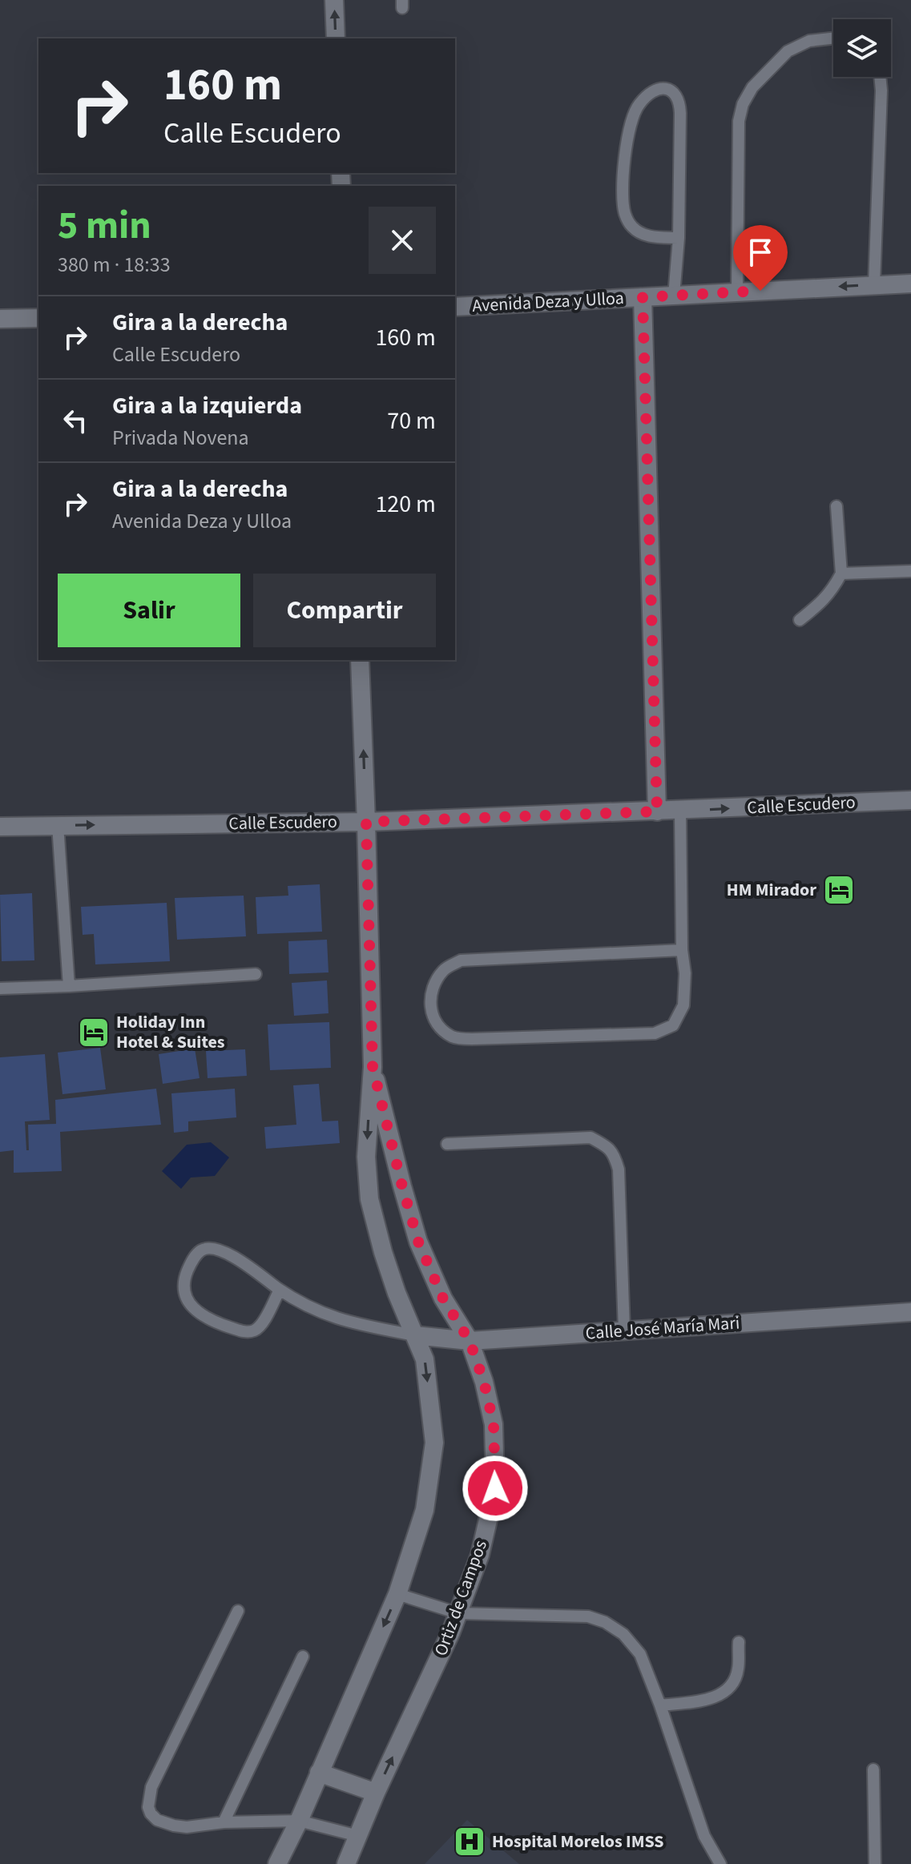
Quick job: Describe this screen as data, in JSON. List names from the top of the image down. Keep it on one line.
{"streets":{"street":["Avenida Deza y Ulloa","Calle Escudero","Calle José María Mari","Ortiz de Campos"]},"crossings":[["Calle Escudero","Ortiz de Campos"],["Calle José María Mari","Ortiz de Campos"]],"one_way":["Calle Escudero"],"places":{"hotel":["HM Mirador","Holiday Inn Hotel & Suites"],"hospital":["Hospital Morelos IMSS"]},"page":{"turn":["160 m","Calle Escudero"],"heading":["5 min","380 m · 18:33"],"list":[{"name":"Gira a la derecha","note":"Calle Escudero","value":"160 m"},{"name":"Gira a la izquierda","note":"Privada Novena","value":"70 m"},{"name":"Gira a la derecha","note":"Avenida Deza y Ulloa","value":"120 m"}],"buttons":["Salir","Compartir"]}}
